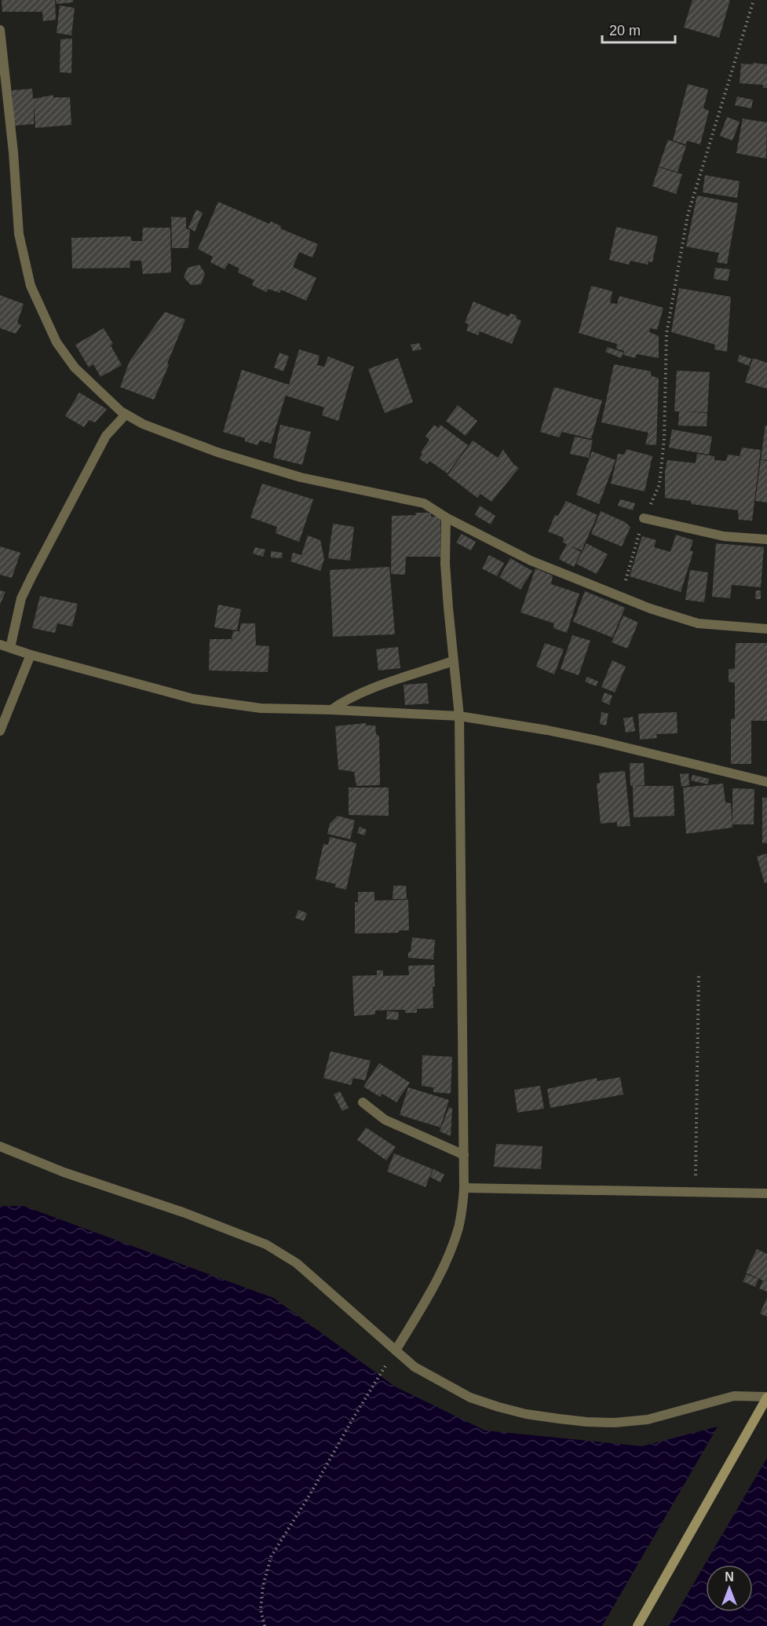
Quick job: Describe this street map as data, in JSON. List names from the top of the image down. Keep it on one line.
{"scale_bar":"20 m","north":"top"}
